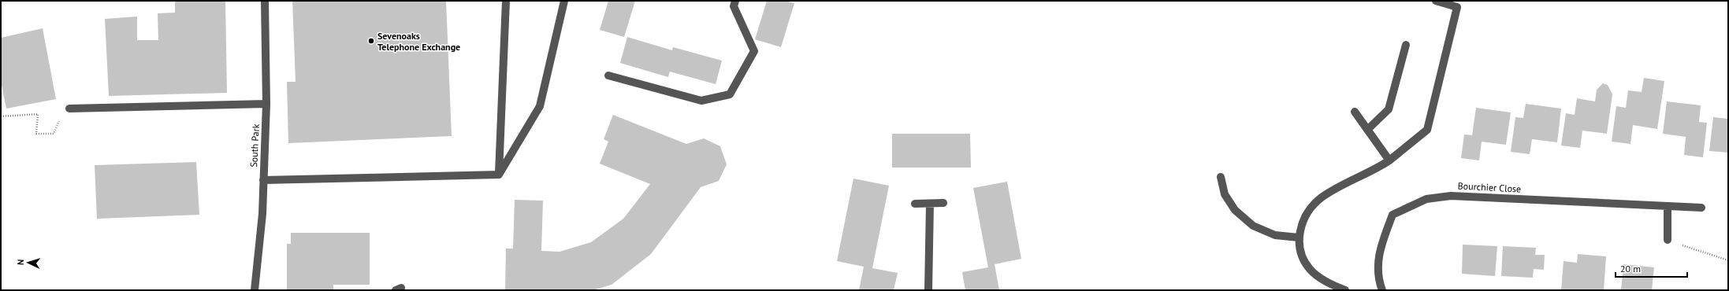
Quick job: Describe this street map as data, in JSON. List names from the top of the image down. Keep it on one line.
{"streets":{"street":["South Park","Bourchier Close"]},"places":["Sevenoaks Telephone Exchange"],"scale_bar":"20 m","north":"left"}
